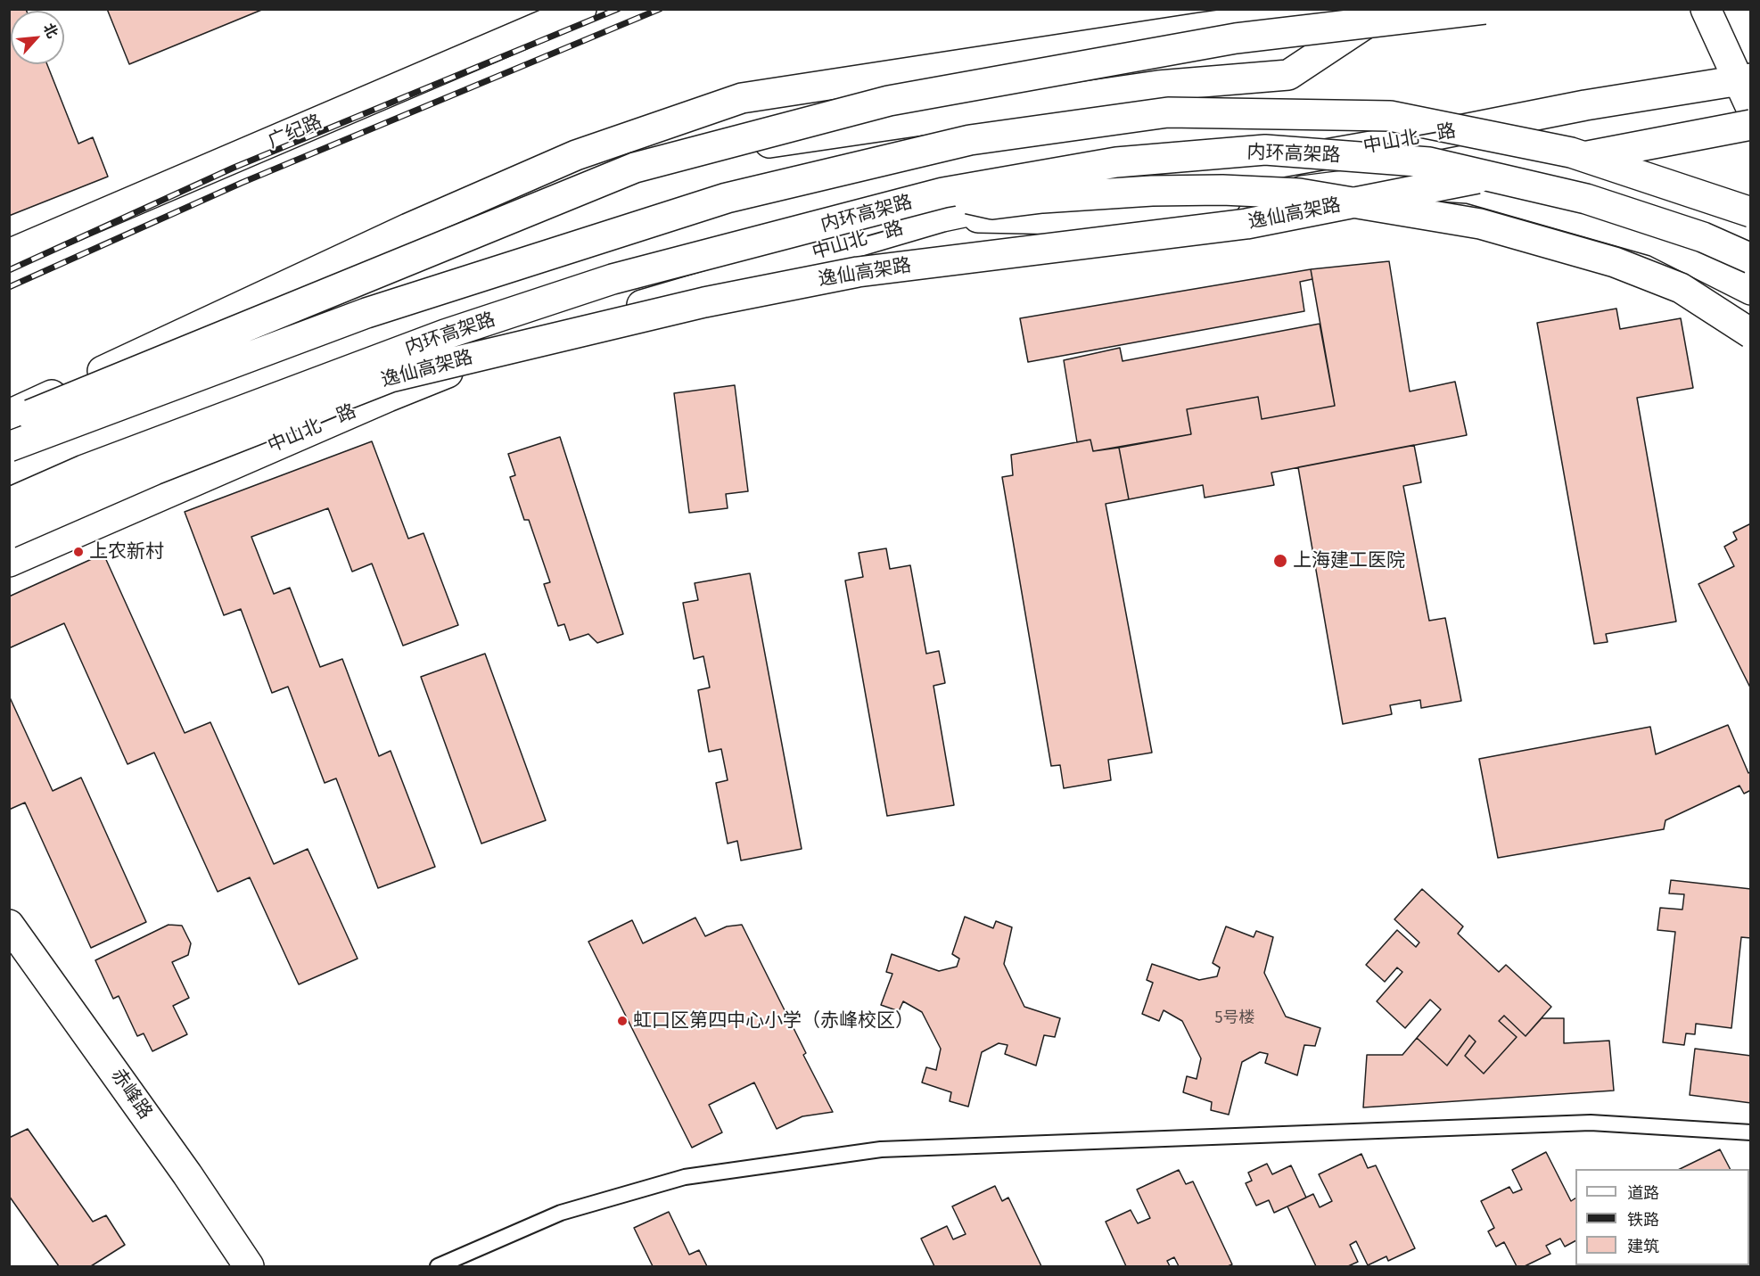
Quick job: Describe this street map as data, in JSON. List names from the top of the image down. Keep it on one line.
{"streets":{"main road":["广纪路","中山北一路","内环高架路","逸仙高架路","赤峰路"]},"crossings":[["中山北一路","内环高架路"]],"places":["上农新村","上海建工医院","虹口区第四中心小学（赤峰校区）"],"house_numbers":["5号楼"],"legend":["道路","铁路","建筑"],"north":"top right"}
